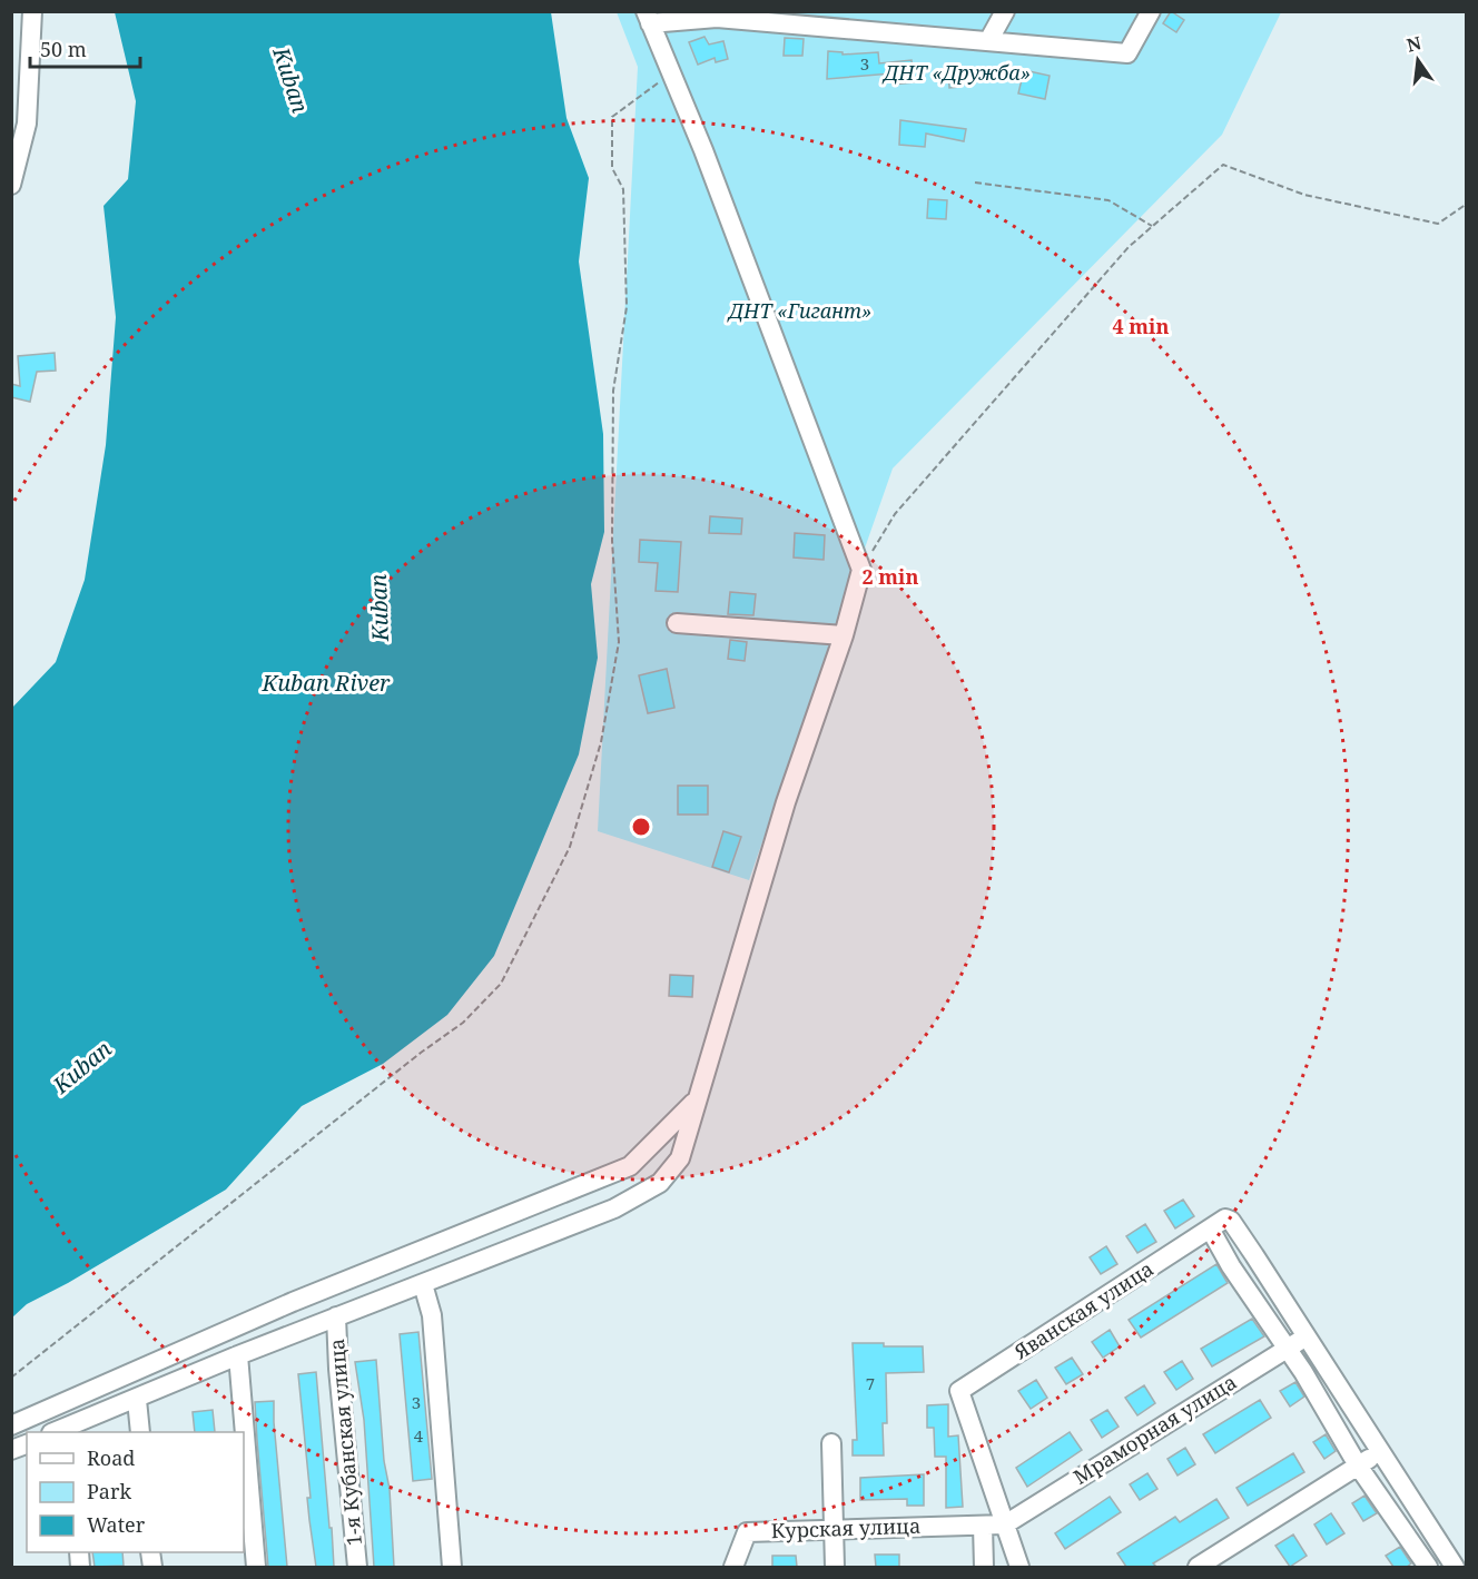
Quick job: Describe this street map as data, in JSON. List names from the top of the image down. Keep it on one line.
{"streets":{"street":["Яванская улица","Мраморная улица","1-я Кубанская улица","Курская улица"]},"crossings":[["Яванская улица","Мраморная улица"],["Яванская улица","Курская улица"],["Мраморная улица","Курская улица"]],"water":["Kuban","Kuban River"],"parks":["ДНТ «Дружба»","ДНТ «Гигант»"],"house_numbers":["3","7","3","4"],"legend":["Road","Park","Water"],"scale_bar":"50 m","north":"top","rings":["4 min","2 min"]}
